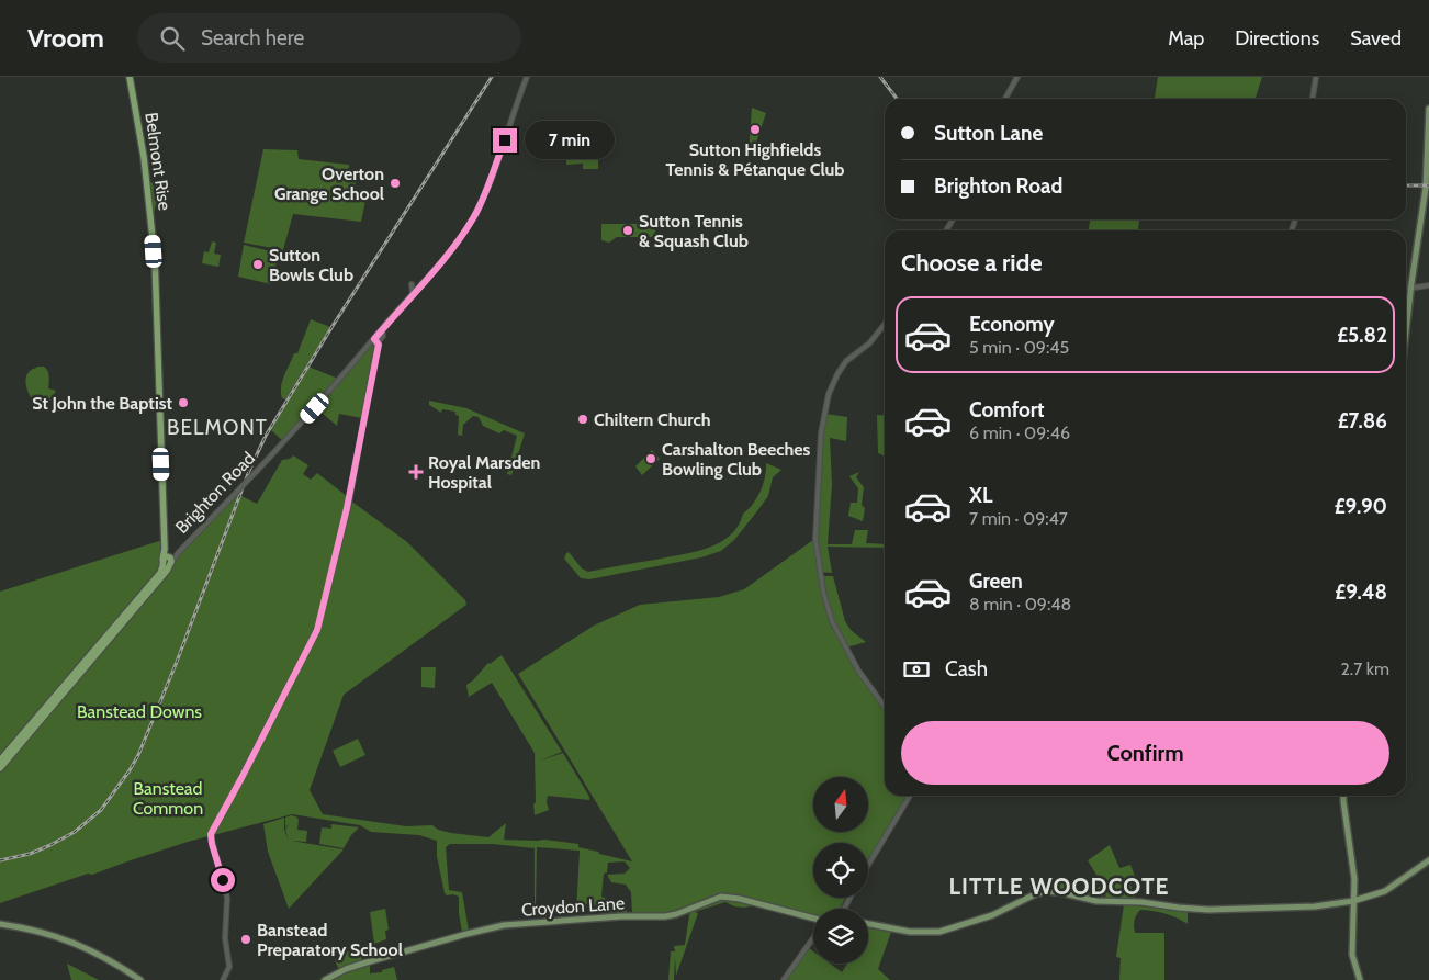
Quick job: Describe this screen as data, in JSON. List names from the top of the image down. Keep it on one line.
{"streets":{"highway":["Belmont Rise","Brighton Road"],"main road":["Croydon Lane"]},"crossings":[["Belmont Rise","Brighton Road"]],"districts":["BELMONT","LITTLE WOODCOTE"],"parks":["Banstead Downs","Banstead Common"],"places":{"other":["Sutton Highfields Tennis & Pétanque Club","Overton Grange School","Sutton Tennis & Squash Club","Sutton Bowls Club","St John the Baptist","Chiltern Church","Carshalton Beeches Bowling Club","Banstead Preparatory School"],"health":["Royal Marsden Hospital"]},"north":"top","page":{"header":"Vroom","search":"Search here","nav":["Map","Directions","Saved"],"banner":["Sutton Lane","Brighton Road"],"bubble":"7 min","heading":"Choose a ride","list":[{"name":"Economy","note":"5 min · 09:45","value":"£5.82"},{"name":"Comfort","note":"6 min · 09:46","value":"£7.86"},{"name":"XL","note":"7 min · 09:47","value":"£9.90"},{"name":"Green","note":"8 min · 09:48","value":"£9.48"}],"pay":["Cash","2.7 km"],"buttons":"Confirm"}}
